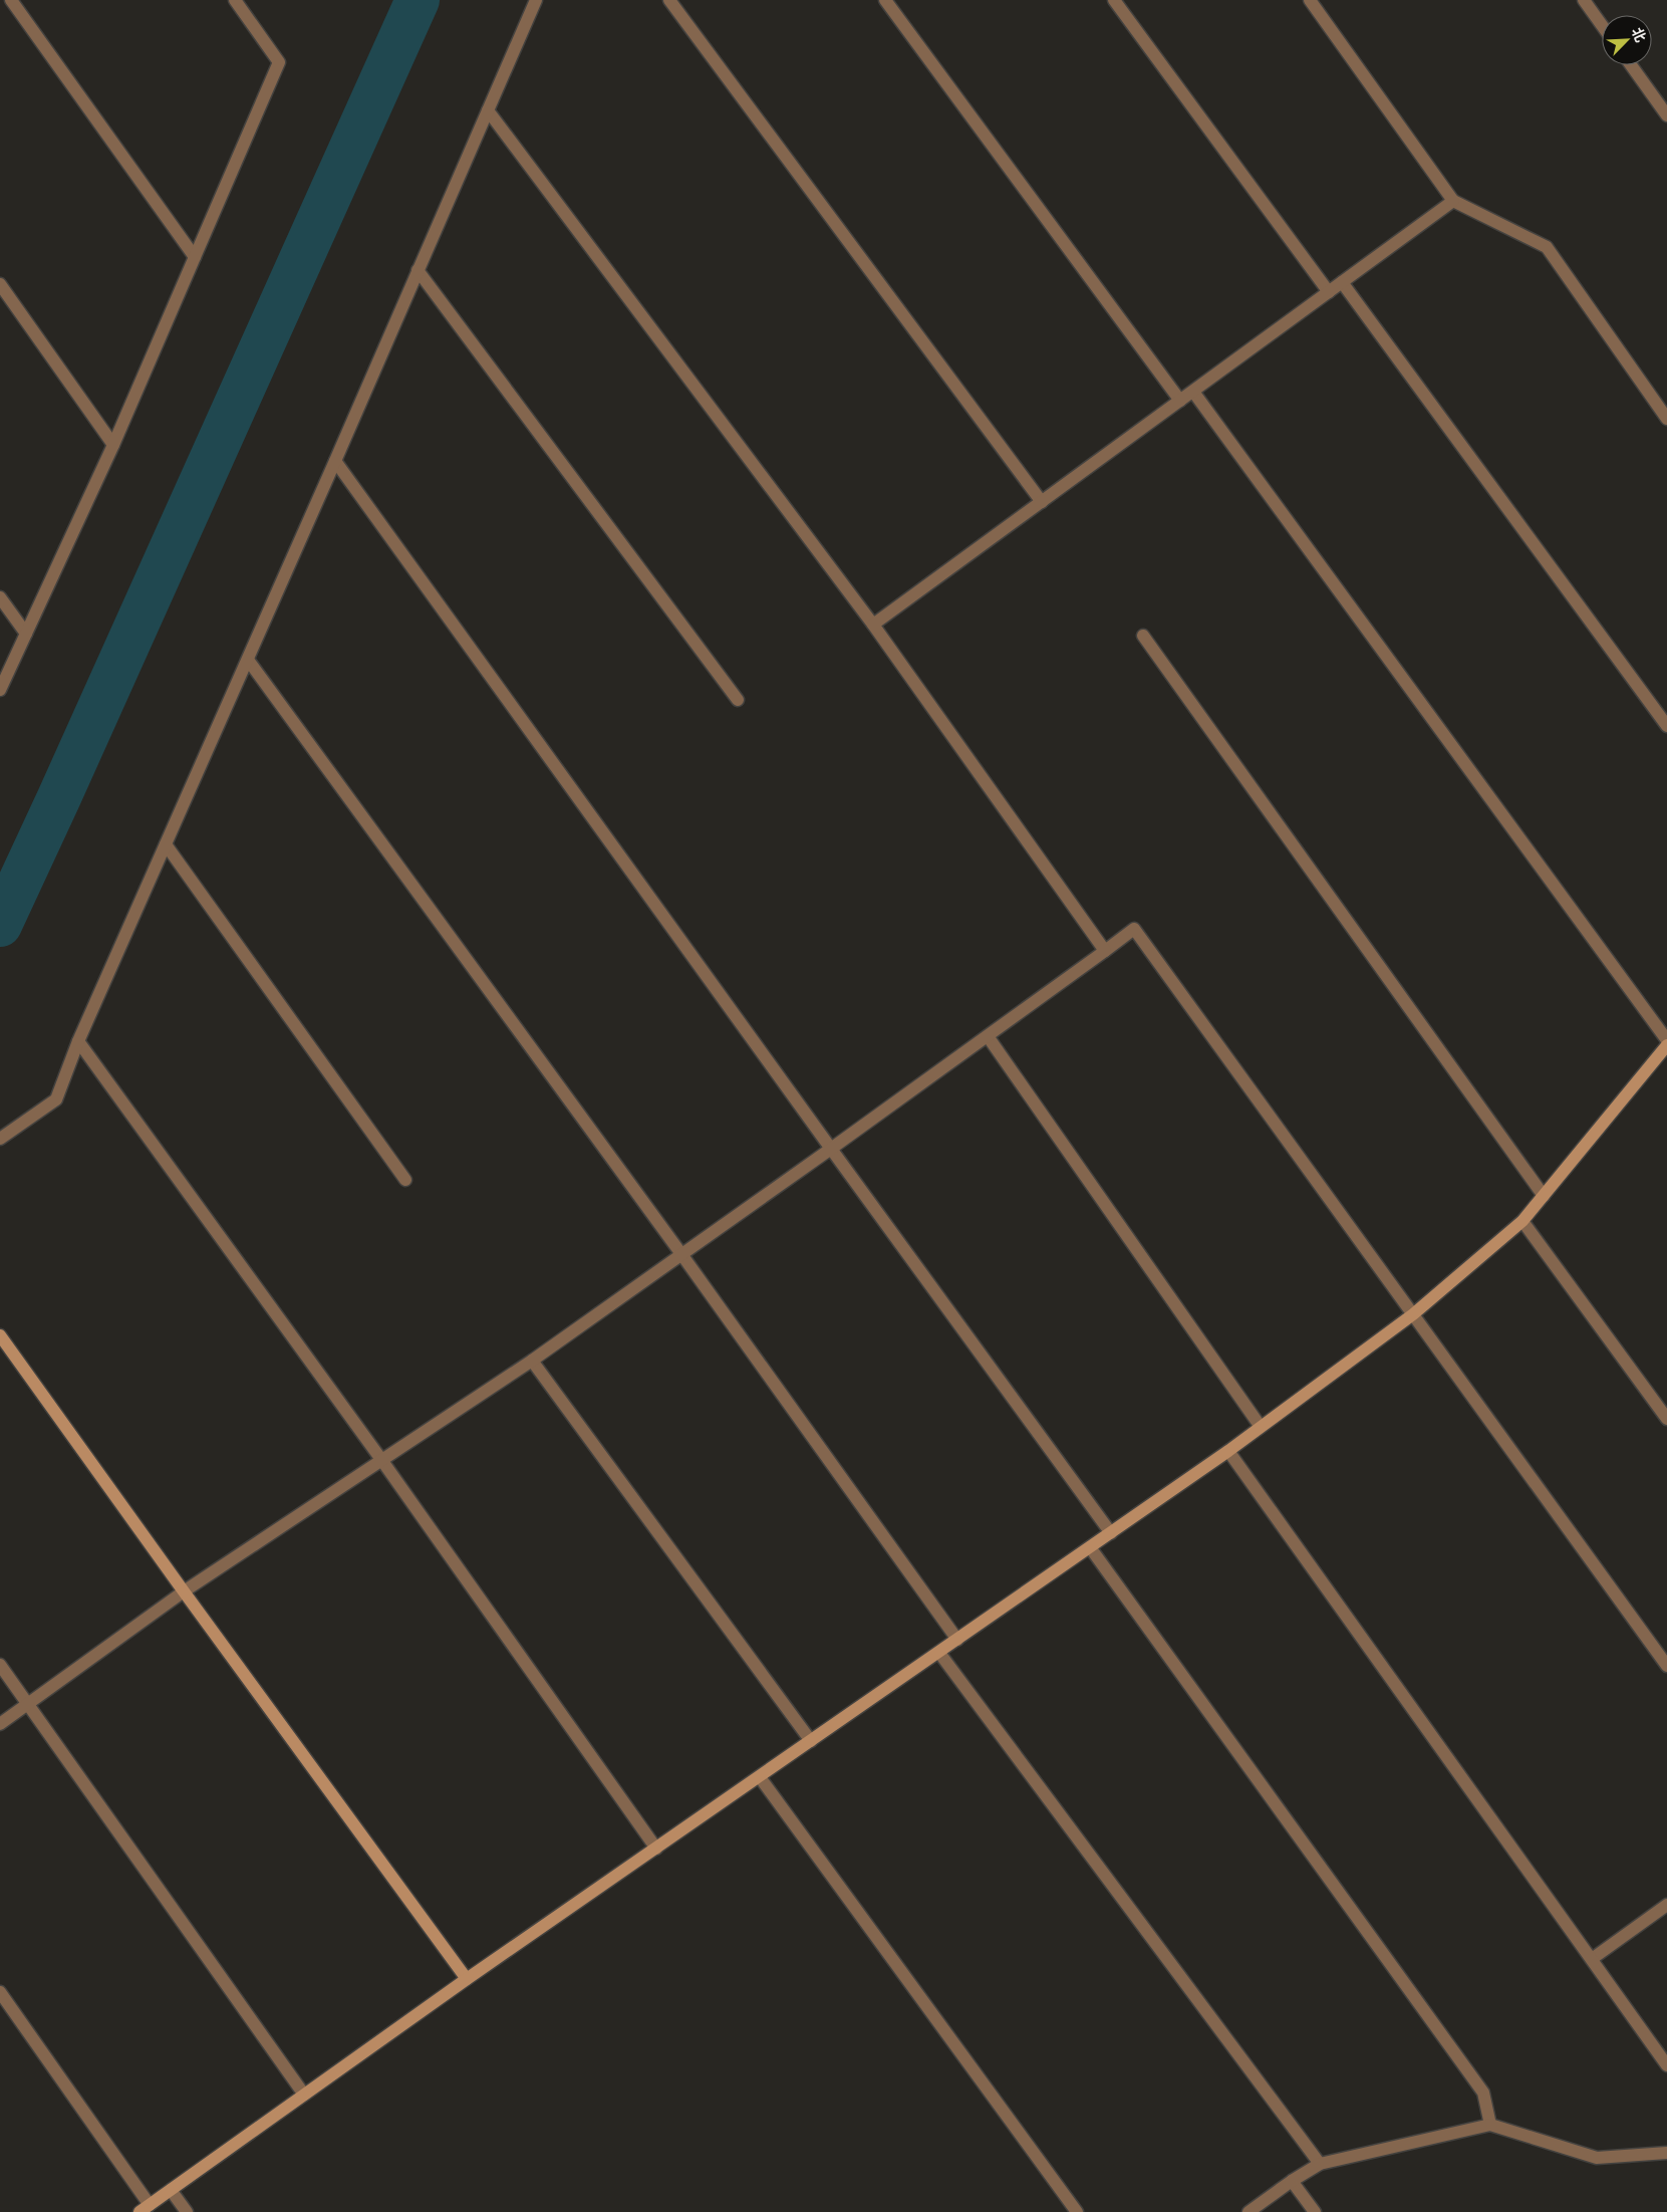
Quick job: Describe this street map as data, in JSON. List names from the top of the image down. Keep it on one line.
{"north":"top right"}
